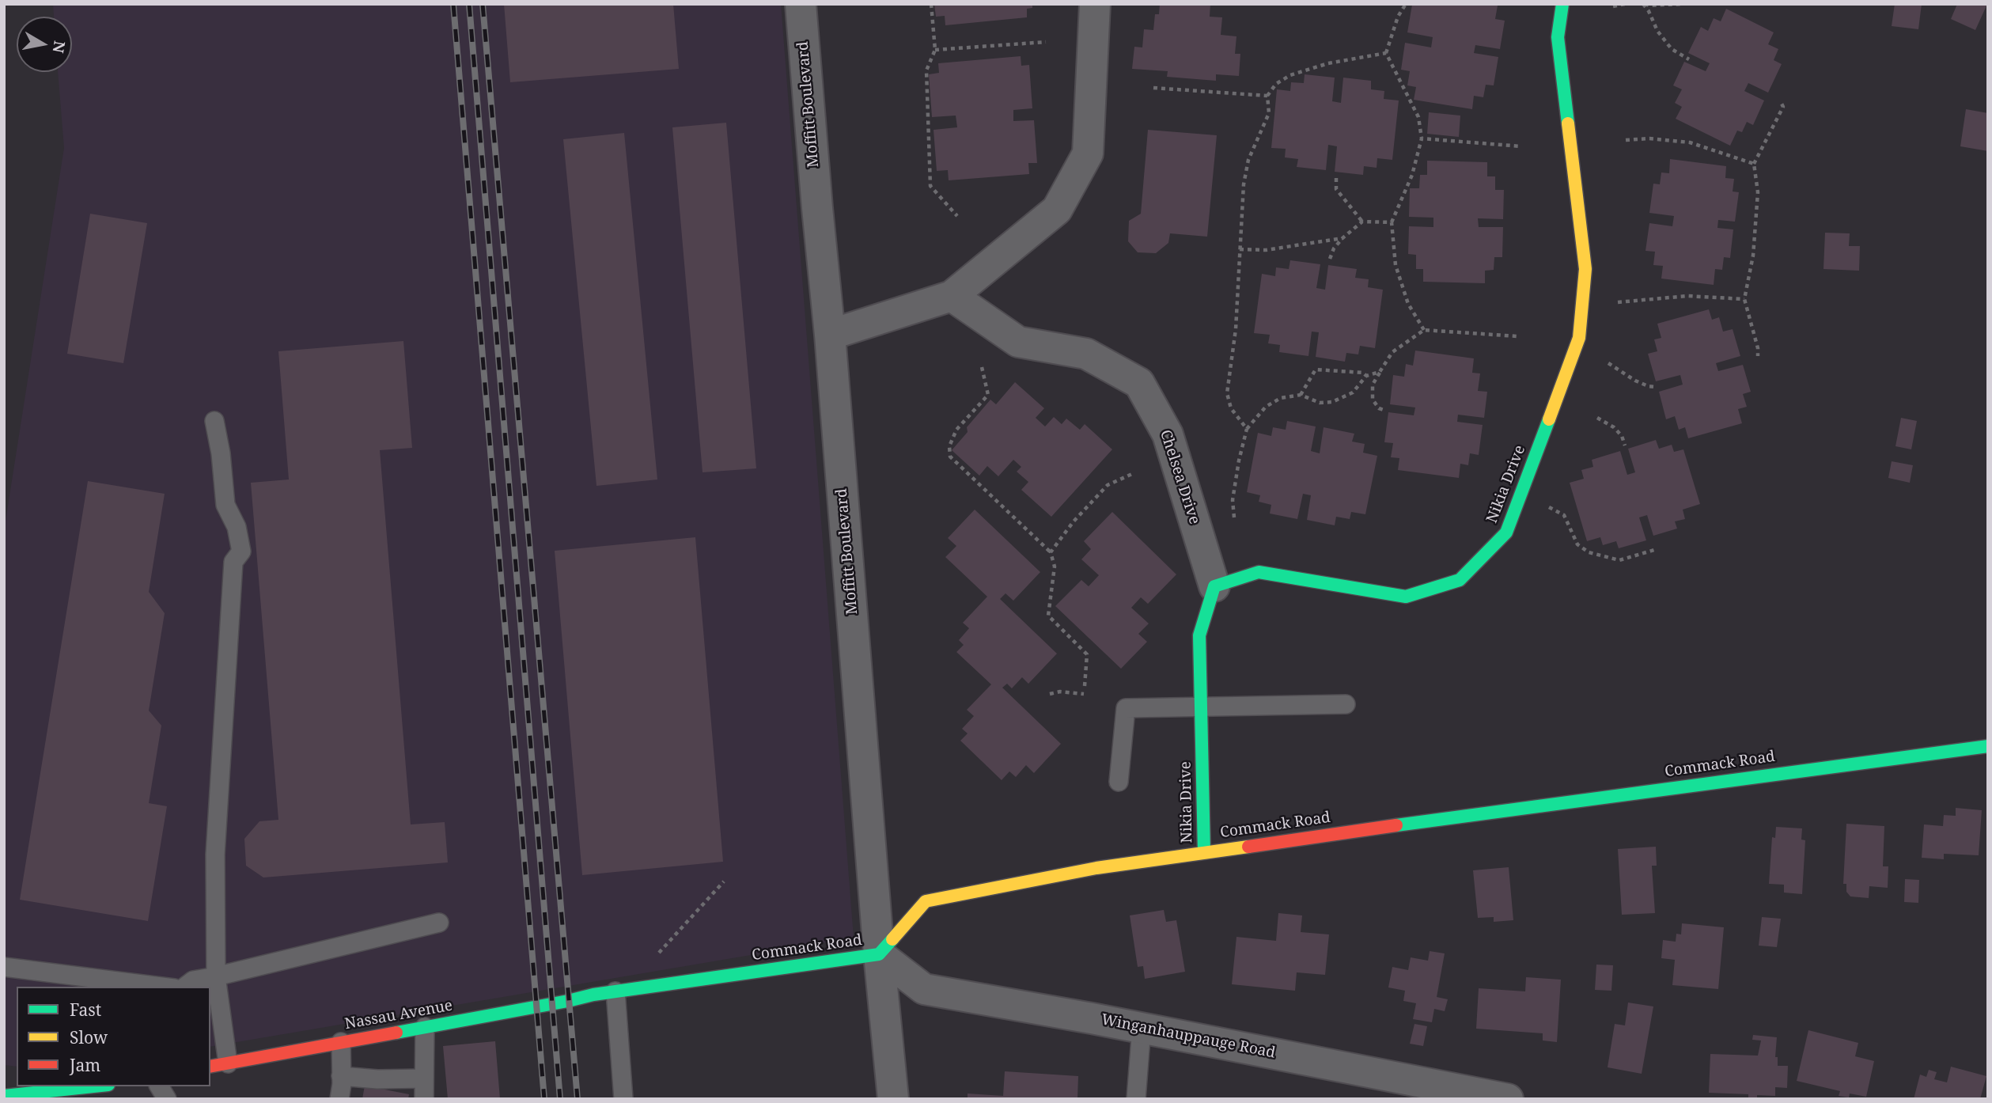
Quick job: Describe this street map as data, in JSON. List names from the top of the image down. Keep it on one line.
{"streets":{"street":["Moffitt Boulevard","Chelsea Drive","Nikia Drive","Commack Road","Nassau Avenue","Winganhauppauge Road"]},"crossings":[["Moffitt Boulevard","Commack Road"],["Moffitt Boulevard","Winganhauppauge Road"],["Chelsea Drive","Nikia Drive"],["Nikia Drive","Commack Road"],["Commack Road","Nassau Avenue"],["Commack Road","Winganhauppauge Road"]],"legend":["Fast","Slow","Jam"],"north":"right"}
